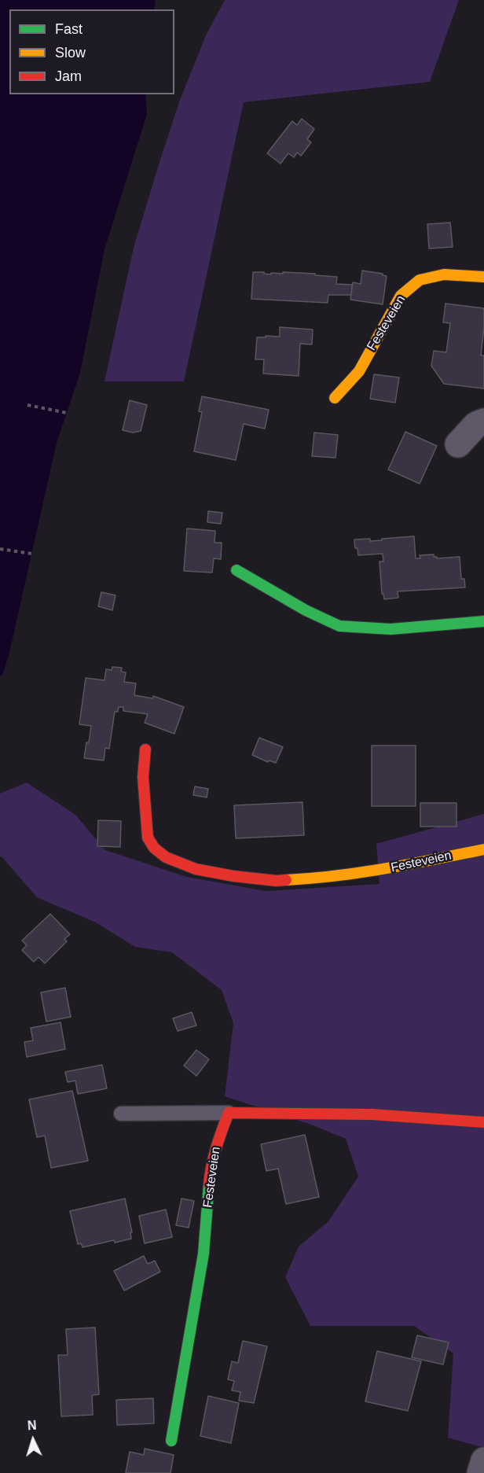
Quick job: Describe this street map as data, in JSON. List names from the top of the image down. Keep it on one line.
{"streets":{"street":["Festeveien"]},"legend":["Fast","Slow","Jam"],"north":"top"}
